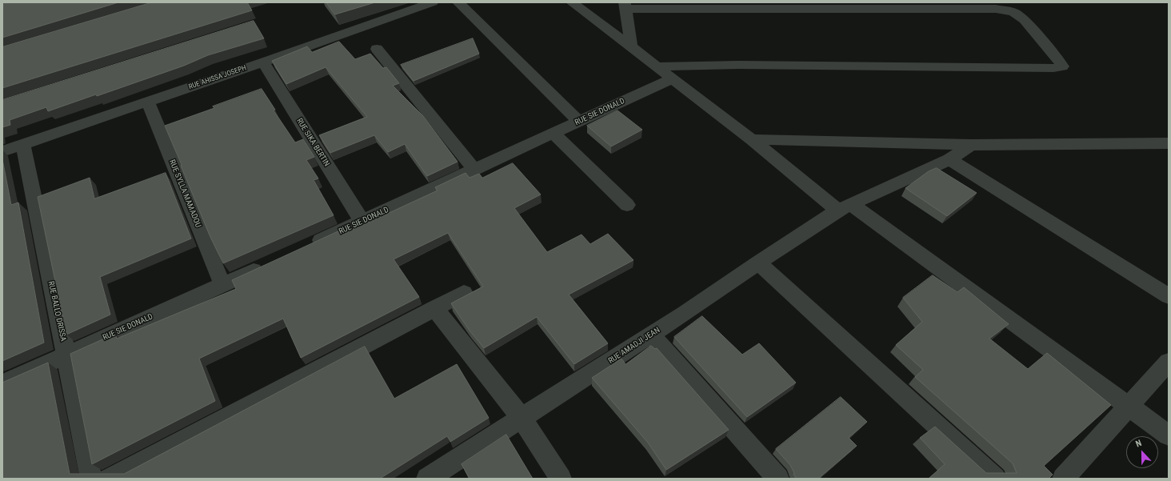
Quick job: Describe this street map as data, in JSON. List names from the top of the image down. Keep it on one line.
{"streets":{"street":["RUE AHISSA JOSEPH","RUE SIE DONALD","RUE SIKA BERTIN","RUE SYLLA MAMADOU","RUE BALLO DRISSA","RUE AMADJI JEAN"]},"crossings":[["RUE AHISSA JOSEPH","RUE SIKA BERTIN"],["RUE AHISSA JOSEPH","RUE SYLLA MAMADOU"],["RUE AHISSA JOSEPH","RUE BALLO DRISSA"],["RUE SIE DONALD","RUE SIKA BERTIN"],["RUE SIE DONALD","RUE SYLLA MAMADOU"],["RUE SIE DONALD","RUE BALLO DRISSA"]],"north":"top"}
